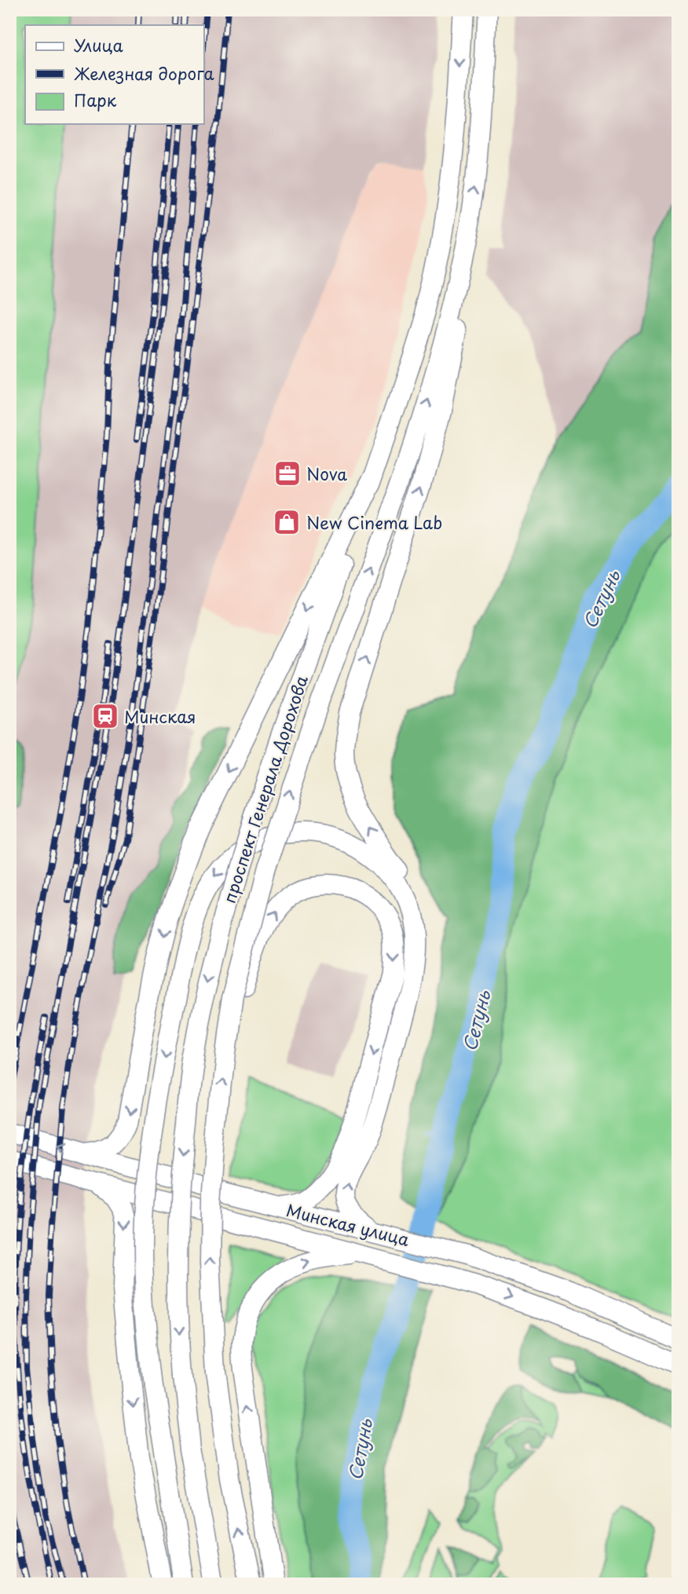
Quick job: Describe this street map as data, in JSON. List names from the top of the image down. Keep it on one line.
{"streets":{"main road":["проспект Генерала Дорохова","Минская улица"]},"water":["Сетунь"],"places":{"office":["Nova"],"shop":["New Cinema Lab"],"station":["Минская"]},"legend":["Улица","Железная дорога","Парк"]}
